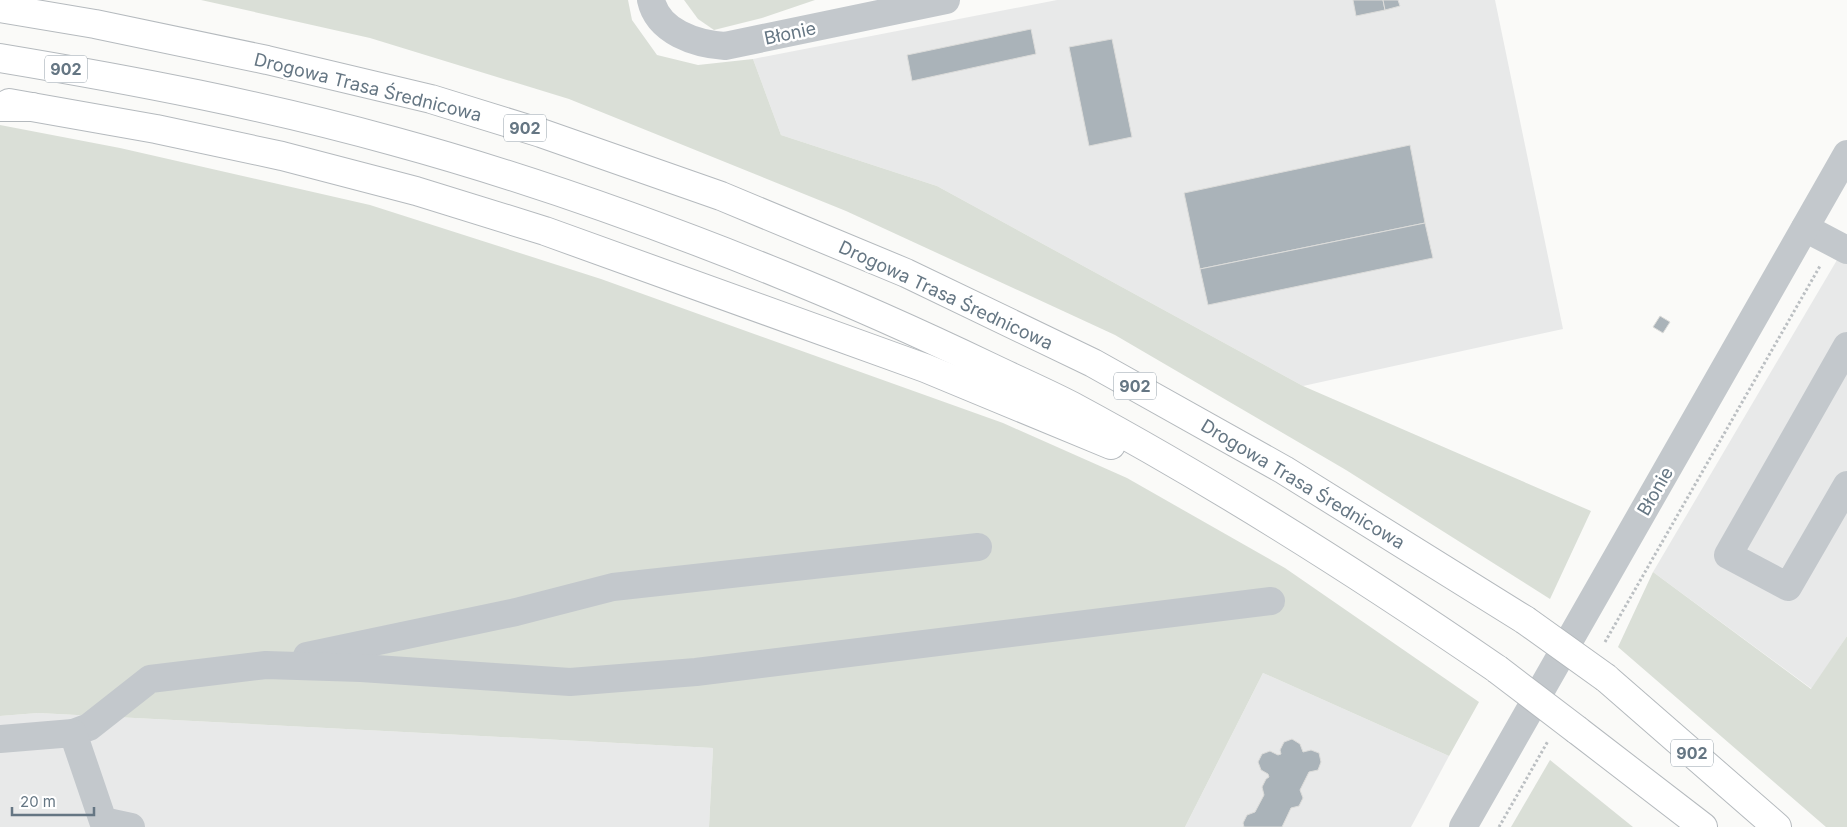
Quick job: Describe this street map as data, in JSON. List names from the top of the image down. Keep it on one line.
{"streets":{"main road":["902","Drogowa Trasa Średnicowa"],"street":["Błonie"]},"scale_bar":"20 m"}
